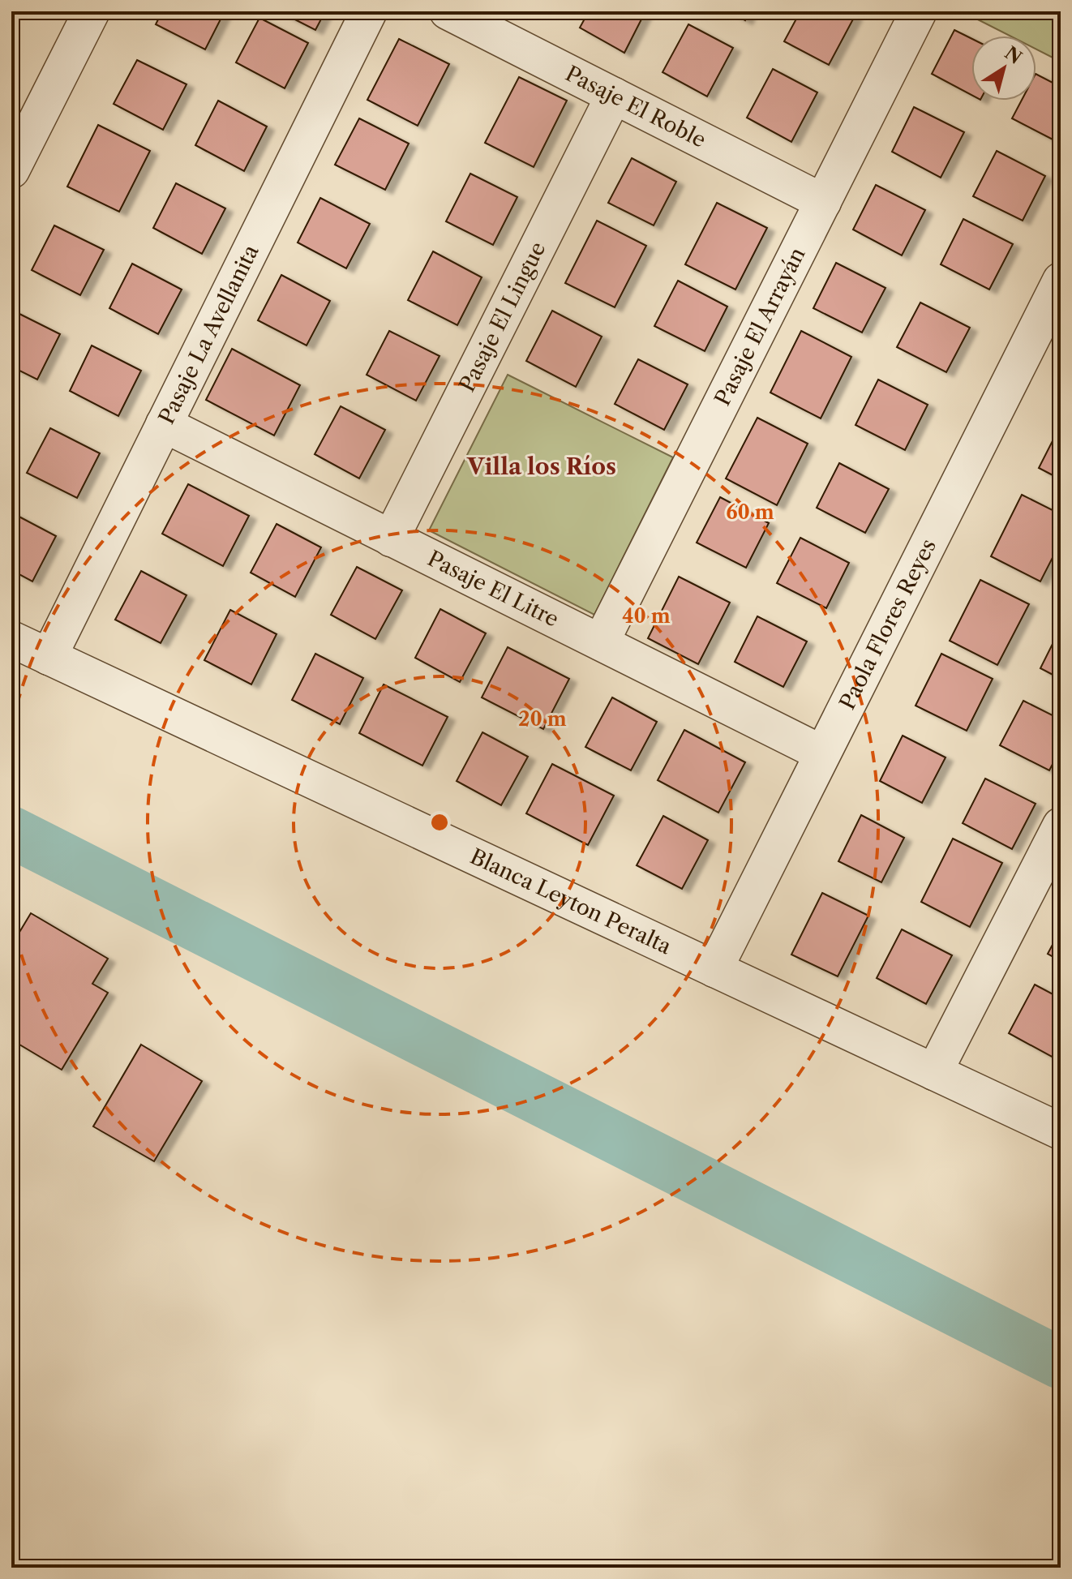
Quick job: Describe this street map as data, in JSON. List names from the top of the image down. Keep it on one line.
{"streets":{"street":["Pasaje El Roble","Pasaje El Lingue","Pasaje El Arrayán","Pasaje La Avellanita","Pasaje El Litre","Paola Flores Reyes","Blanca Leyton Peralta"]},"crossings":[["Pasaje El Roble","Pasaje El Lingue"],["Pasaje El Roble","Pasaje El Arrayán"],["Pasaje El Lingue","Pasaje El Litre"],["Pasaje El Arrayán","Pasaje El Litre"],["Pasaje La Avellanita","Pasaje El Litre"],["Pasaje La Avellanita","Blanca Leyton Peralta"],["Pasaje El Litre","Paola Flores Reyes"],["Paola Flores Reyes","Blanca Leyton Peralta"]],"districts":["Villa los Ríos"],"north":"top right","rings":["60 m","40 m","20 m"]}
